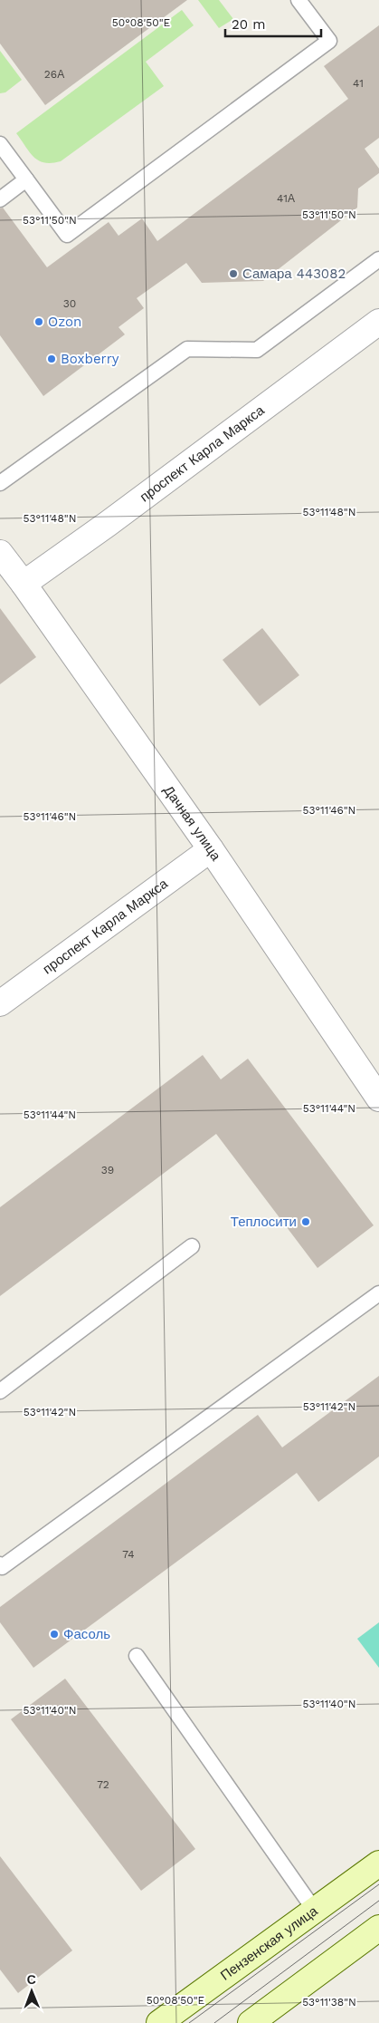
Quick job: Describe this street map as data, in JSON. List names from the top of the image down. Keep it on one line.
{"streets":{"main road":["Пензенская улица"],"street":["проспект Карла Маркса","Дачная улица"]},"crossings":[["проспект Карла Маркса","Дачная улица"]],"places":["Самара 443082","Ozon","Boxberry","Теплосити","Фасоль"],"house_numbers":["26А","41","41А","30","39","74","72"],"scale_bar":"20 m","north":"top","coordinates":["50°08'50\"E","53°11'50\"N","53°11'48\"N","53°11'46\"N","53°11'44\"N","53°11'42\"N","53°11'40\"N","53°11'38\"N"]}
